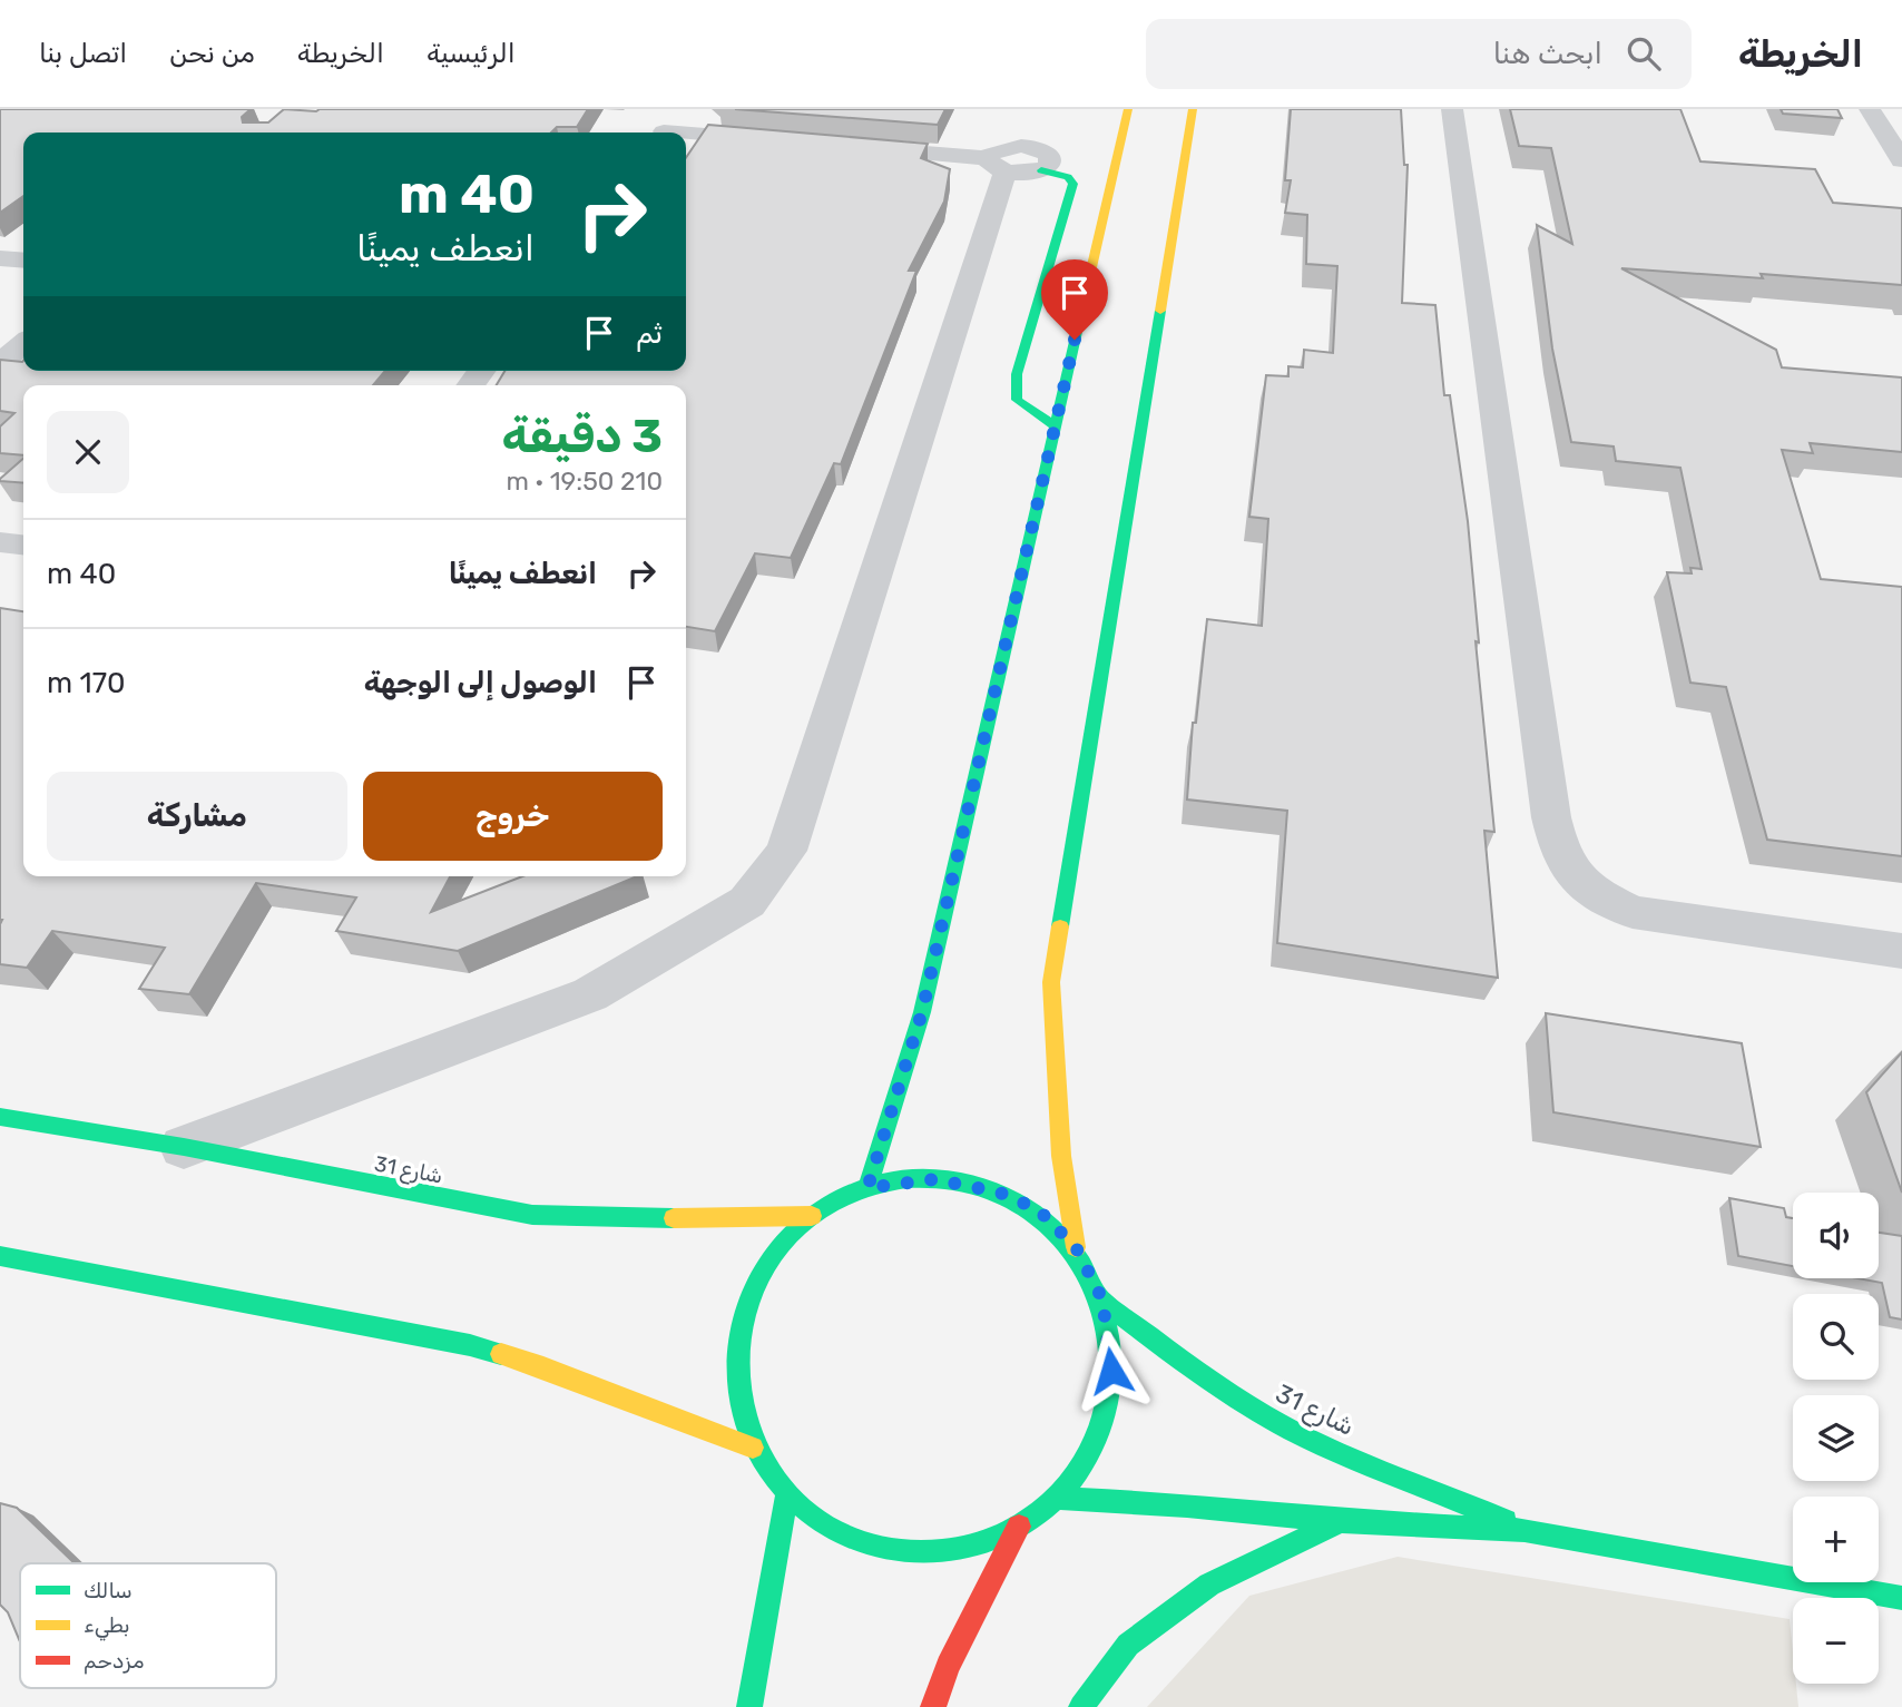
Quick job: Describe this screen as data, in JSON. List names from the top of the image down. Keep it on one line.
{"streets":{"main road":["شارع 31"]},"legend":["سالك","بطيء","مزدحم"],"page":{"header":"الخريطة","search":"ابحث هنا","nav":["الرئيسية","الخريطة","من نحن","اتصل بنا"],"turn":["40 m","انعطف يمينًا"],"then":"ثم","heading":["3 دقيقة","210 m · 19:50"],"list":[{"name":"انعطف يمينًا","value":"40 m"},{"name":"الوصول إلى الوجهة","value":"170 m"}],"buttons":["خروج","مشاركة"],"map_buttons":["+","−"]}}
